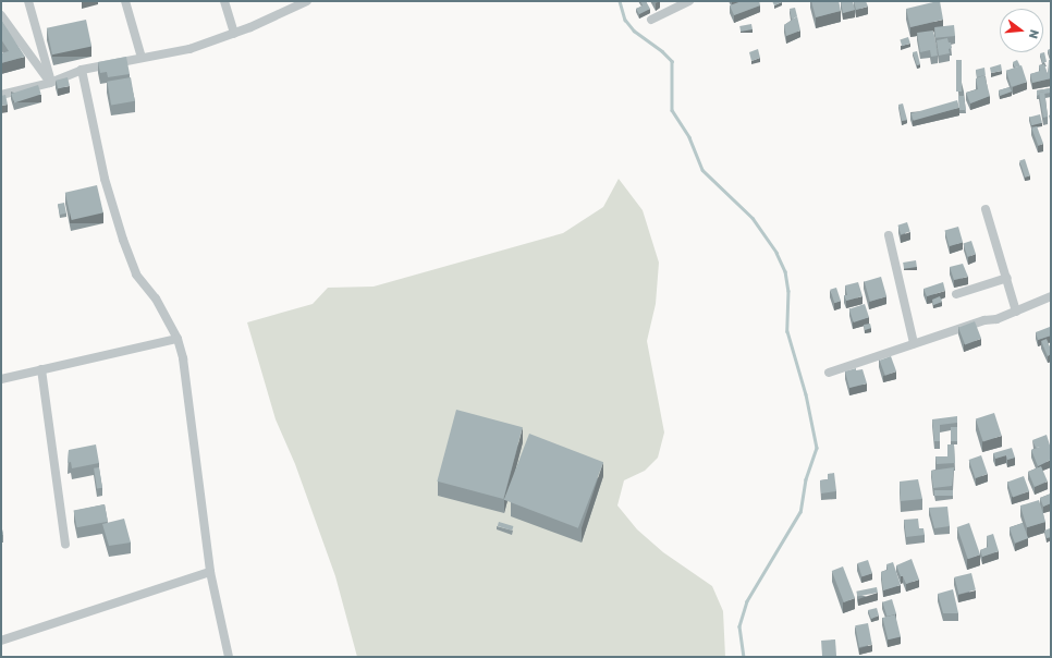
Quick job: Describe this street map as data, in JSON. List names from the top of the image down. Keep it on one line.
{"north":"right"}
